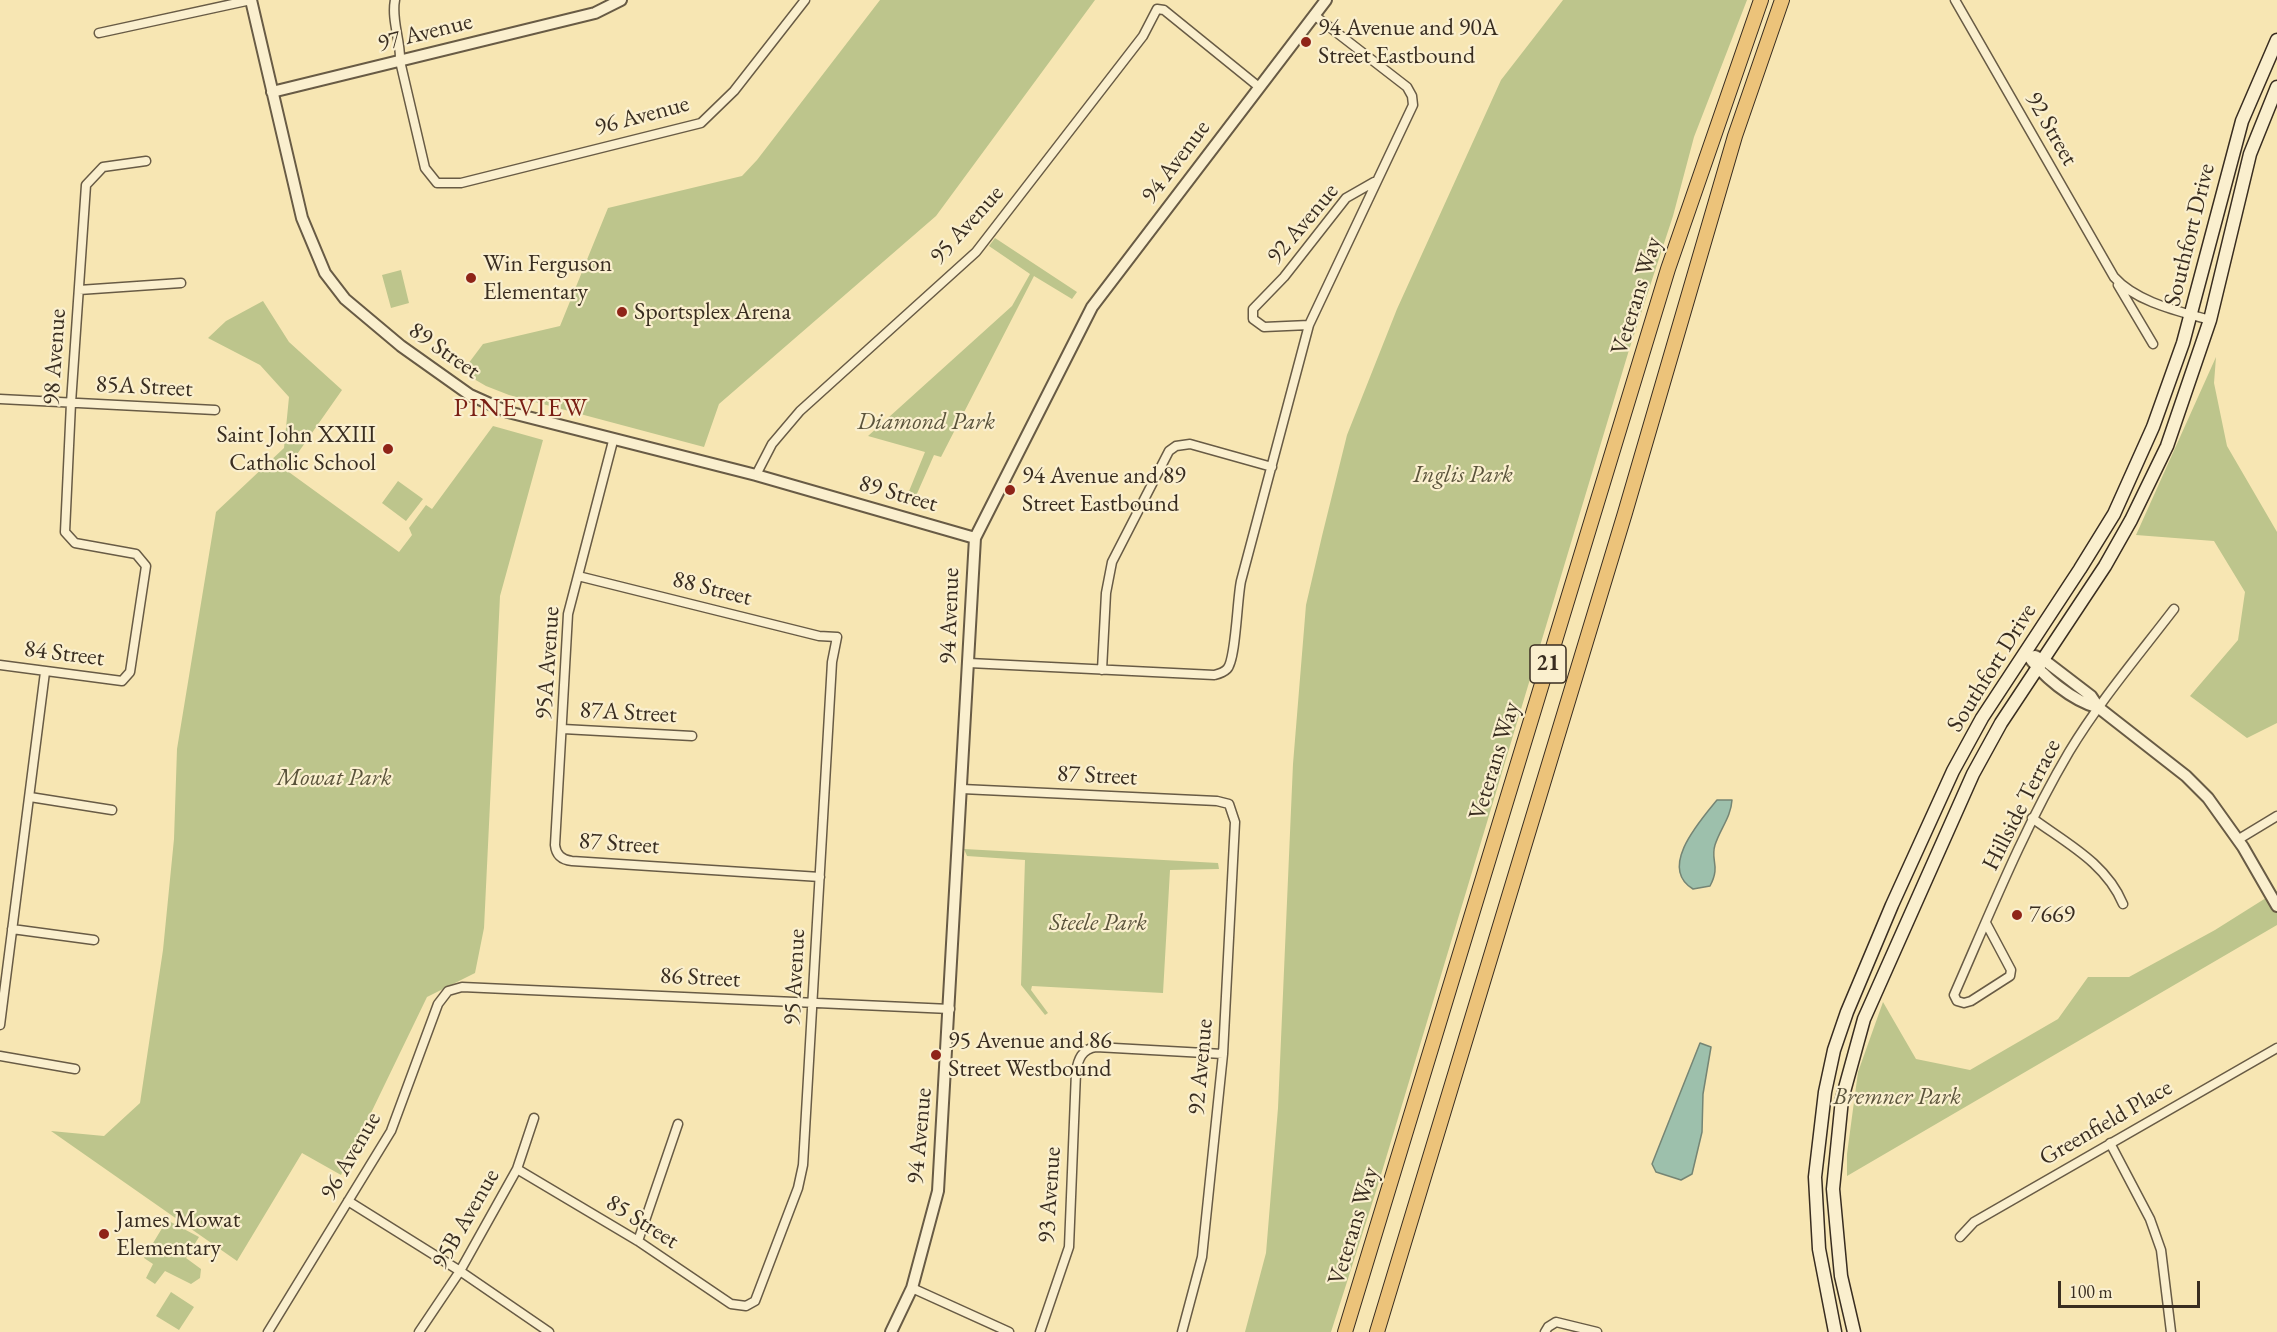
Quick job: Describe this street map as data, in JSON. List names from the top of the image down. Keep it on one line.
{"streets":{"main road":["Southfort Drive","Veterans Way","21"],"street":["97 Avenue","96 Avenue","92 Street","94 Avenue","92 Avenue","95 Avenue","89 Street","98 Avenue","85A Street","88 Street","84 Street","95A Avenue","87A Street","87 Street","Hillside Terrace","86 Street","Greenfield Place","93 Avenue","95B Avenue","85 Street"]},"crossings":[["97 Avenue","96 Avenue"],["97 Avenue","89 Street"],["96 Avenue","86 Street"],["92 Street","Southfort Drive"],["94 Avenue","95 Avenue"],["94 Avenue","89 Street"],["94 Avenue","87 Street"],["94 Avenue","86 Street"],["92 Avenue","87 Street"],["92 Avenue","93 Avenue"],["95 Avenue","89 Street"],["95 Avenue","88 Street"],["95 Avenue","87 Street"],["95 Avenue","86 Street"],["95 Avenue","85 Street"],["89 Street","95A Avenue"],["98 Avenue","85A Street"],["98 Avenue","84 Street"],["88 Street","95A Avenue"],["95A Avenue","87A Street"],["95A Avenue","87 Street"],["95B Avenue","85 Street"]],"districts":["PINEVIEW"],"parks":["Diamond Park","Inglis Park","Mowat Park","Steele Park","Bremner Park"],"places":["94 Avenue and 90A Street Eastbound","Win Ferguson Elementary","Sportsplex Arena","Saint John XXIII Catholic School","94 Avenue and 89 Street Eastbound","7669","95 Avenue and 86 Street Westbound","James Mowat Elementary"],"scale_bar":"100 m"}
